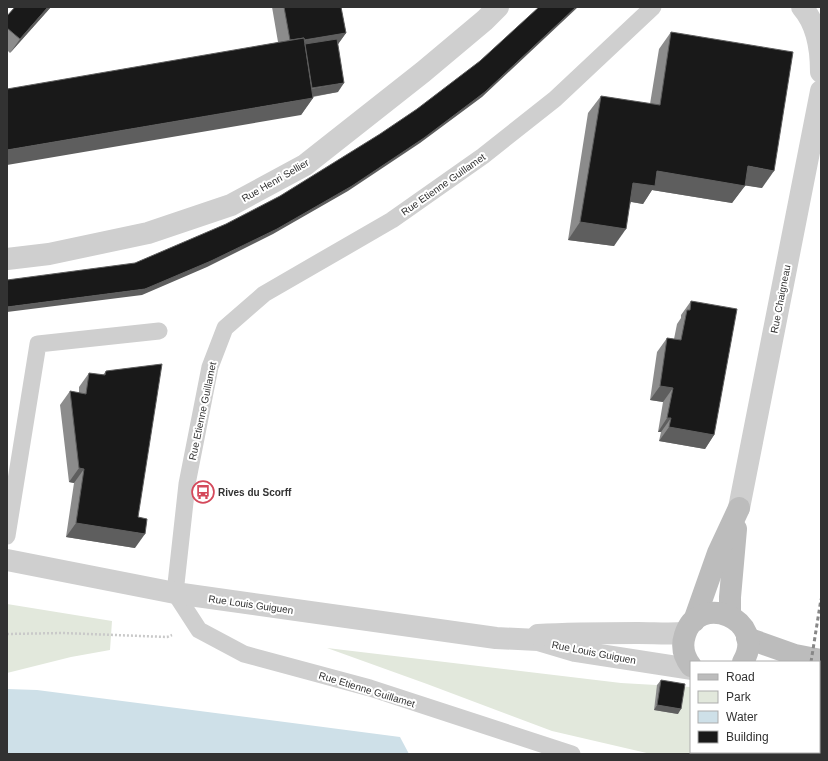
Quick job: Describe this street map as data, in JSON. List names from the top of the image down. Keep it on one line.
{"streets":{"main road":["Rue Chaigneau"],"street":["Rue Henri Sellier","Rue Louis Guiguen"],"lane":["Rue Etienne Guillamet"]},"crossings":[["Rue Etienne Guillamet","Rue Louis Guiguen"],["Rue Chaigneau","Rue Louis Guiguen"]],"places":{"bus stop":["Rives du Scorff"]},"legend":["Road","Park","Water","Building"]}
